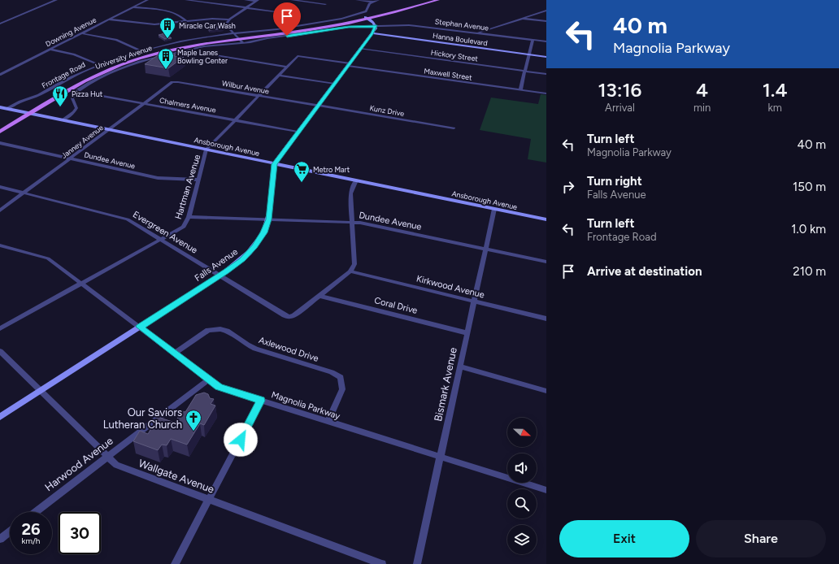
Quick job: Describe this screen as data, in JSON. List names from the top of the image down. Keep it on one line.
{"streets":{"main road":["University Avenue"],"street":["Stephan Avenue","Downing Avenue","Hanna Boulevard","Hickory Street","Maxwell Street","Frontage Road","Wilbur Avenue","Chalmers Avenue","Kunz Drive","Janney Avenue","Ansborough Avenue","Dundee Avenue","Hartman Avenue","Evergreen Avenue","Falls Avenue","Kirkwood Avenue","Coral Drive","Axlewood Drive","Bismark Avenue","Magnolia Parkway","Harwood Avenue","Wallgate Avenue"]},"crossings":[["University Avenue","Ansborough Avenue"],["Maxwell Street","Hartman Avenue"],["Wilbur Avenue","Kunz Drive"],["Wilbur Avenue","Janney Avenue"],["Wilbur Avenue","Hartman Avenue"],["Chalmers Avenue","Janney Avenue"],["Chalmers Avenue","Hartman Avenue"],["Janney Avenue","Ansborough Avenue"],["Janney Avenue","Dundee Avenue"],["Janney Avenue","Evergreen Avenue"],["Ansborough Avenue","Hartman Avenue"],["Ansborough Avenue","Falls Avenue"],["Ansborough Avenue","Bismark Avenue"],["Dundee Avenue","Hartman Avenue"],["Dundee Avenue","Falls Avenue"],["Dundee Avenue","Bismark Avenue"],["Hartman Avenue","Evergreen Avenue"],["Hartman Avenue","Magnolia Parkway"],["Evergreen Avenue","Falls Avenue"],["Evergreen Avenue","Coral Drive"],["Falls Avenue","Magnolia Parkway"],["Falls Avenue","Wallgate Avenue"],["Kirkwood Avenue","Bismark Avenue"],["Coral Drive","Bismark Avenue"],["Axlewood Drive","Magnolia Parkway"],["Bismark Avenue","Magnolia Parkway"],["Magnolia Parkway","Harwood Avenue"],["Harwood Avenue","Wallgate Avenue"]],"places":{"building":["Miracle Car Wash","Maple Lanes Bowling Center"],"restaurant":["Pizza Hut"],"supermarket":["Metro Mart"],"church":["Our Saviors Lutheran Church"]},"north":"right","page":{"turn":["40 m","Magnolia Parkway"],"eta":["13:16","Arrival","4","min","1.4","km"],"list":[{"name":"Turn left","note":"Magnolia Parkway","value":"40 m"},{"name":"Turn right","note":"Falls Avenue","value":"150 m"},{"name":"Turn left","note":"Frontage Road","value":"1.0 km"},{"name":"Arrive at destination","value":"210 m"}],"speed":"26 km/h","limit":"30","buttons":["Exit","Share"]}}
